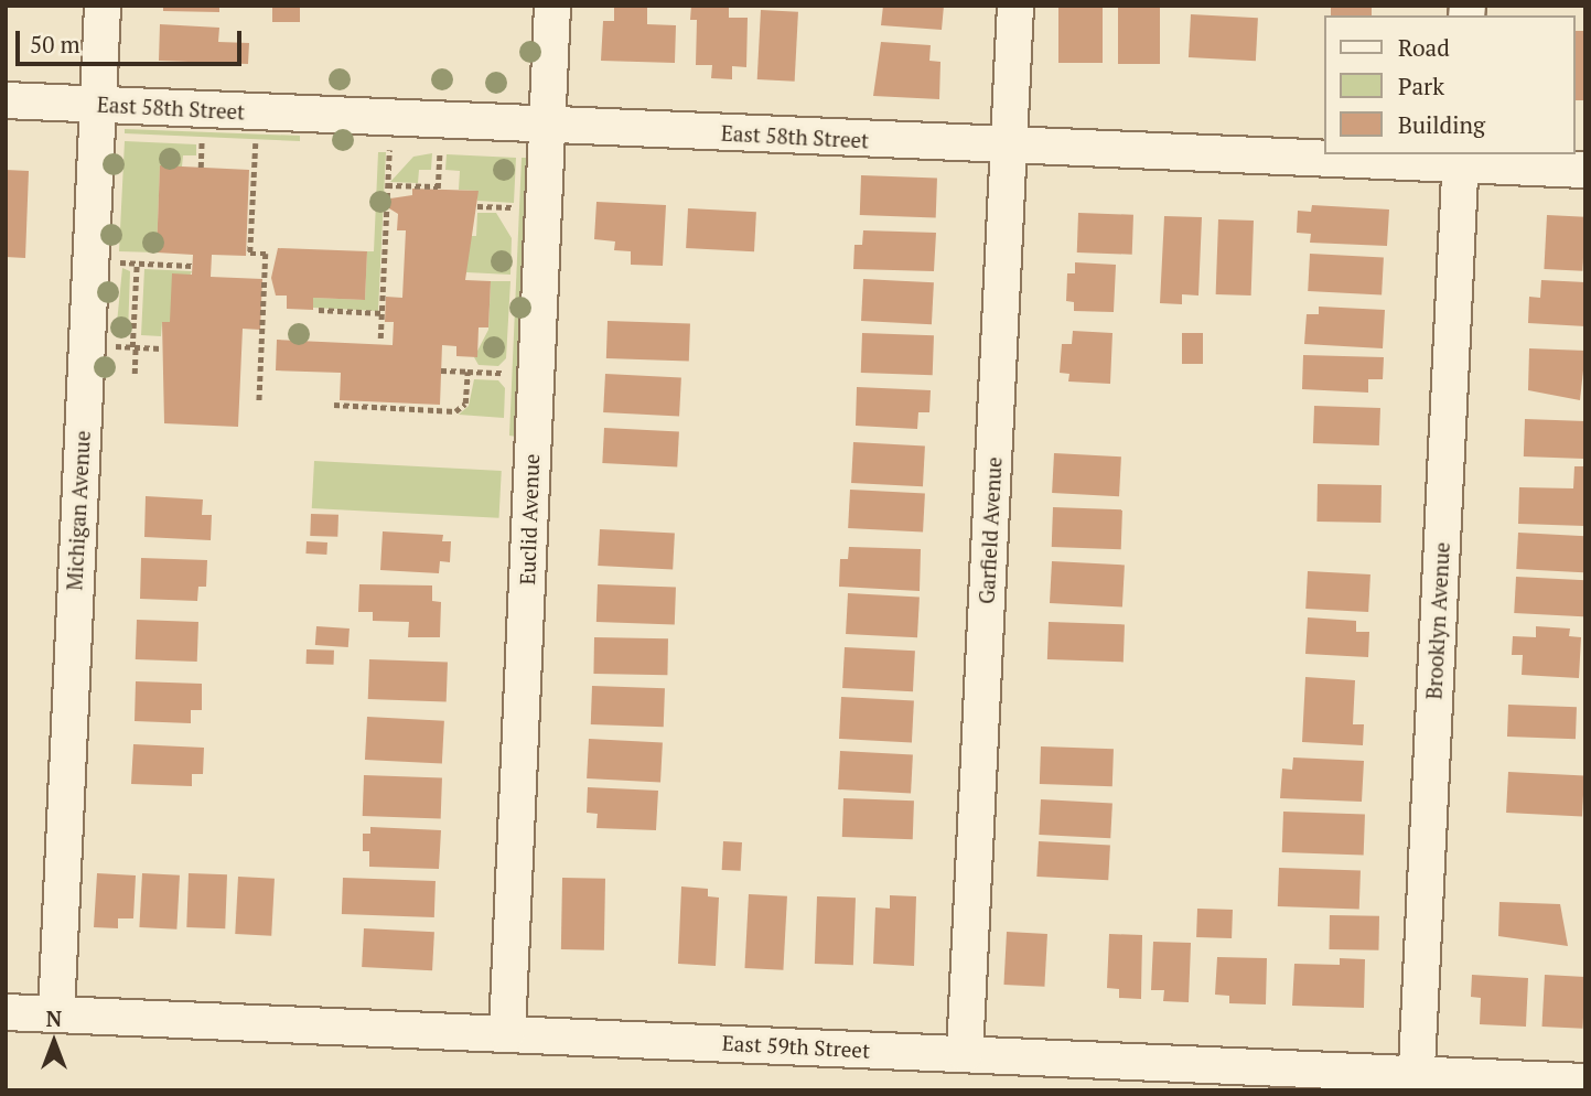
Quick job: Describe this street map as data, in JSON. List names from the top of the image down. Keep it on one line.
{"streets":{"street":["East 58th Street","Michigan Avenue","Euclid Avenue","Garfield Avenue","Brooklyn Avenue","East 59th Street"]},"crossings":[["East 58th Street","Michigan Avenue"],["East 58th Street","Euclid Avenue"],["East 58th Street","Garfield Avenue"],["East 58th Street","Brooklyn Avenue"],["Michigan Avenue","East 59th Street"],["Euclid Avenue","East 59th Street"],["Garfield Avenue","East 59th Street"],["Brooklyn Avenue","East 59th Street"]],"legend":["Road","Park","Building"],"scale_bar":"50 m","north":"top"}
